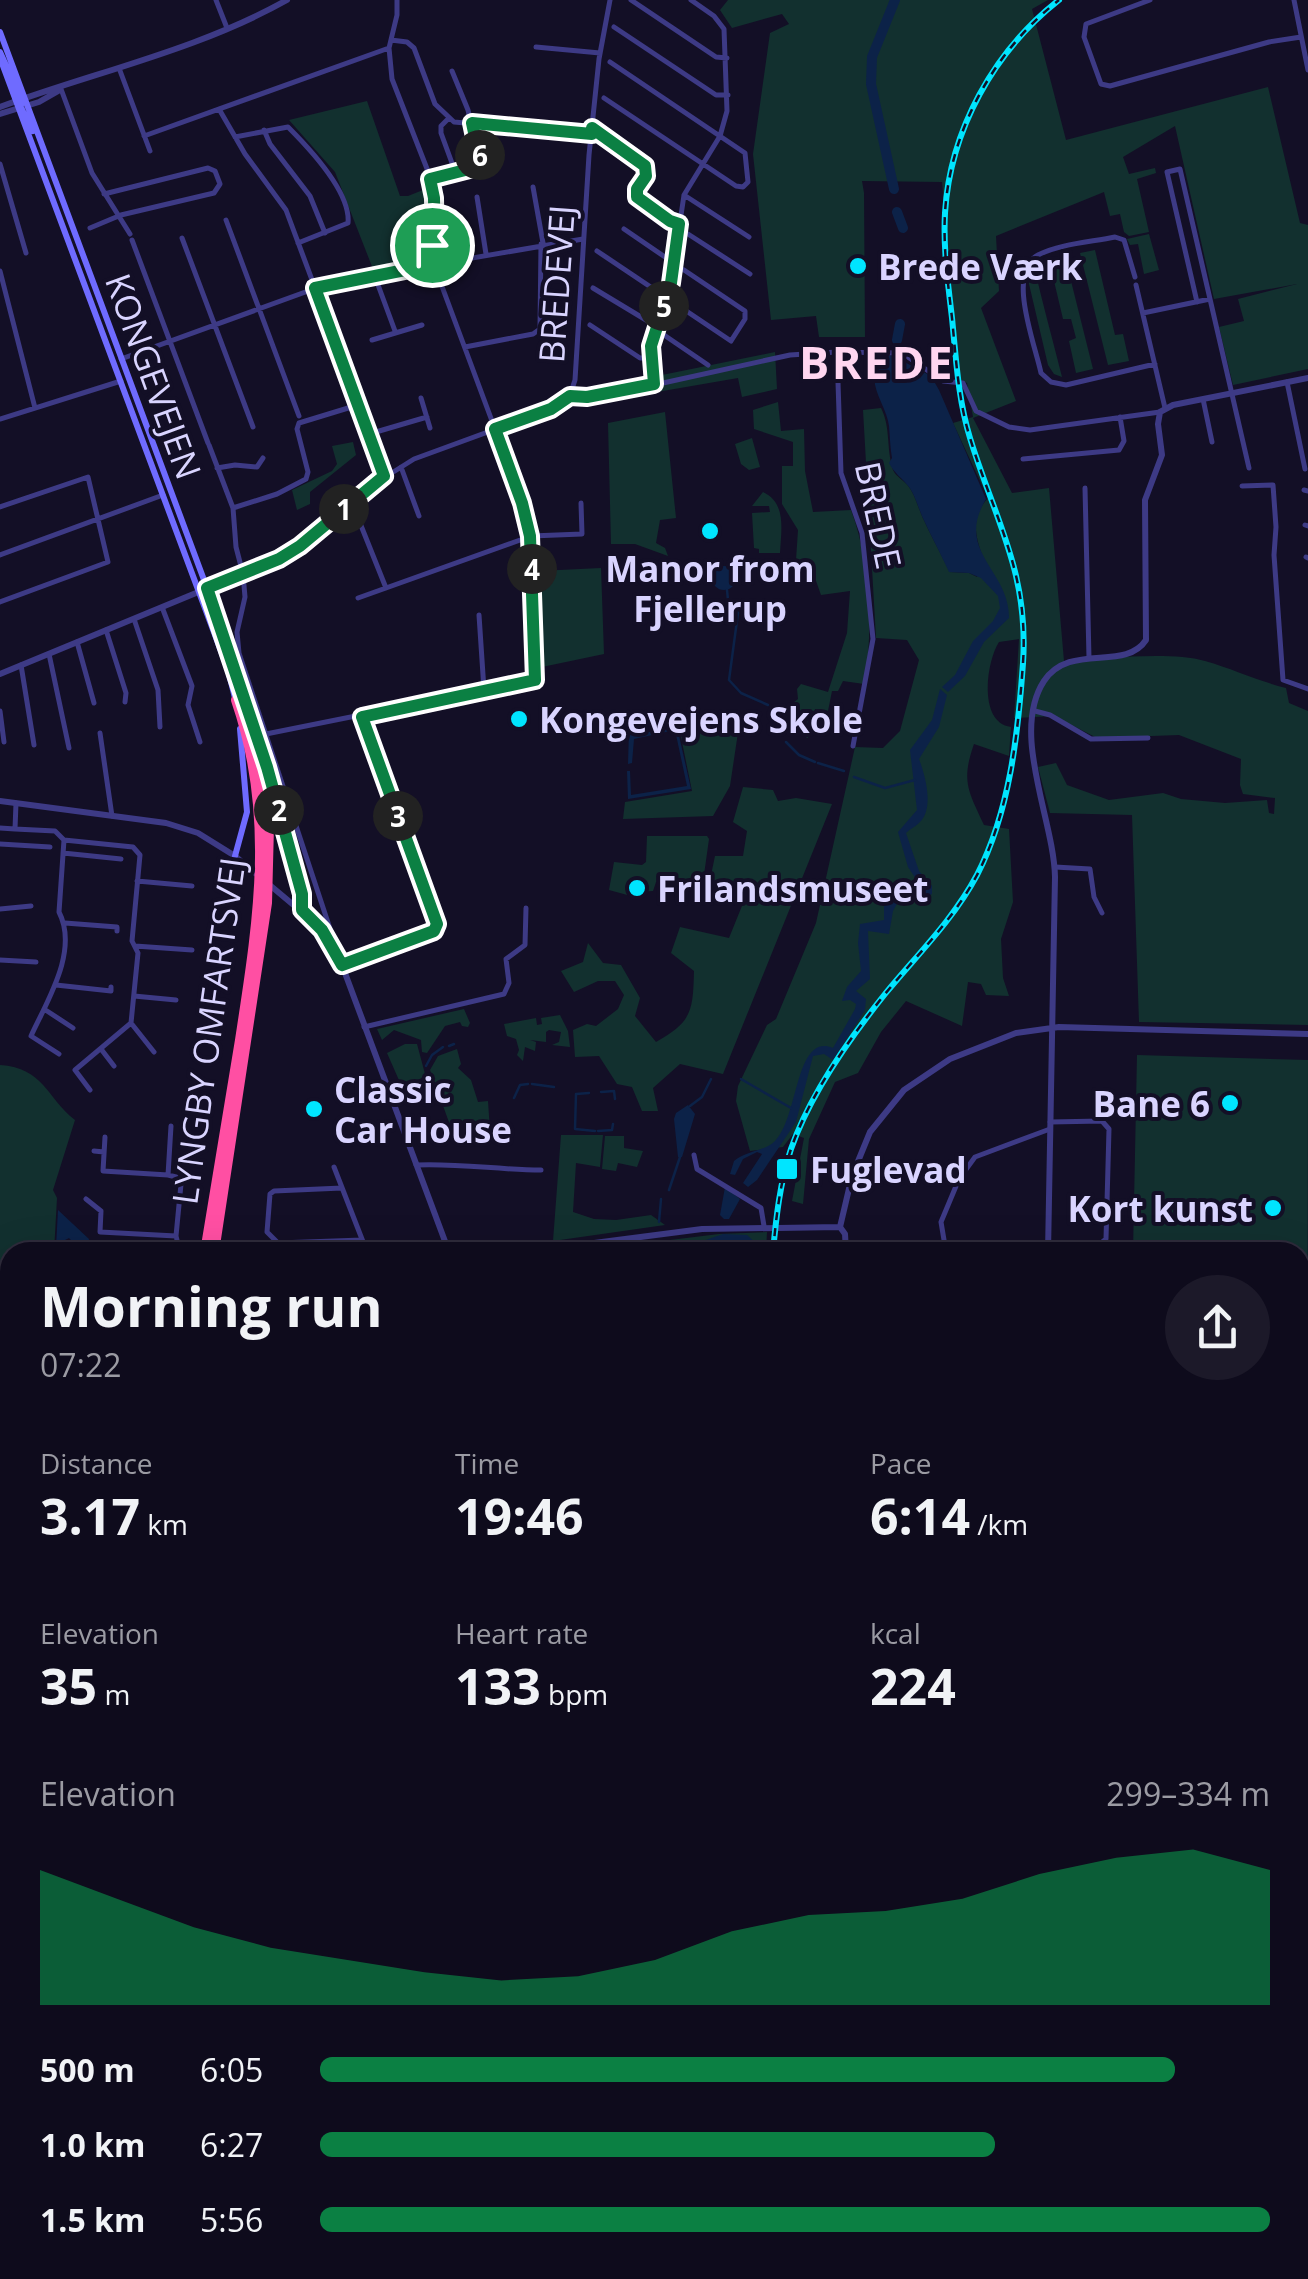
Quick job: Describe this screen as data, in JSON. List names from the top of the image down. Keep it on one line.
{"streets":{"highway":["LYNGBY OMFARTSVEJ"],"main road":["KONGEVEJEN"],"street":["BREDEVEJ","BREDE"]},"crossings":[["BREDEVEJ","KONGEVEJEN"],["KONGEVEJEN","LYNGBY OMFARTSVEJ"]],"districts":["BREDE"],"places":{"other":["Brede Værk","Manor from Fjellerup","Kongevejens Skole","Frilandsmuseet","Bane 6","Classic Car House","Kort kunst"],"transit":["Fuglevad"]},"page":{"pins":["6","5","1","4","2","3"],"heading":["Morning run","07:22"],"stats":[["Distance","3.17 km"],["Time","19:46"],["Pace","6:14 /km"],["Elevation","35 m"],["Heart rate","133 bpm"],["kcal","224"]],"chart":["Elevation","299–334 m"],"list":[{"name":"500 m","note":"6:05"},{"name":"1.0 km","note":"6:27"},{"name":"1.5 km","note":"5:56"}]}}
